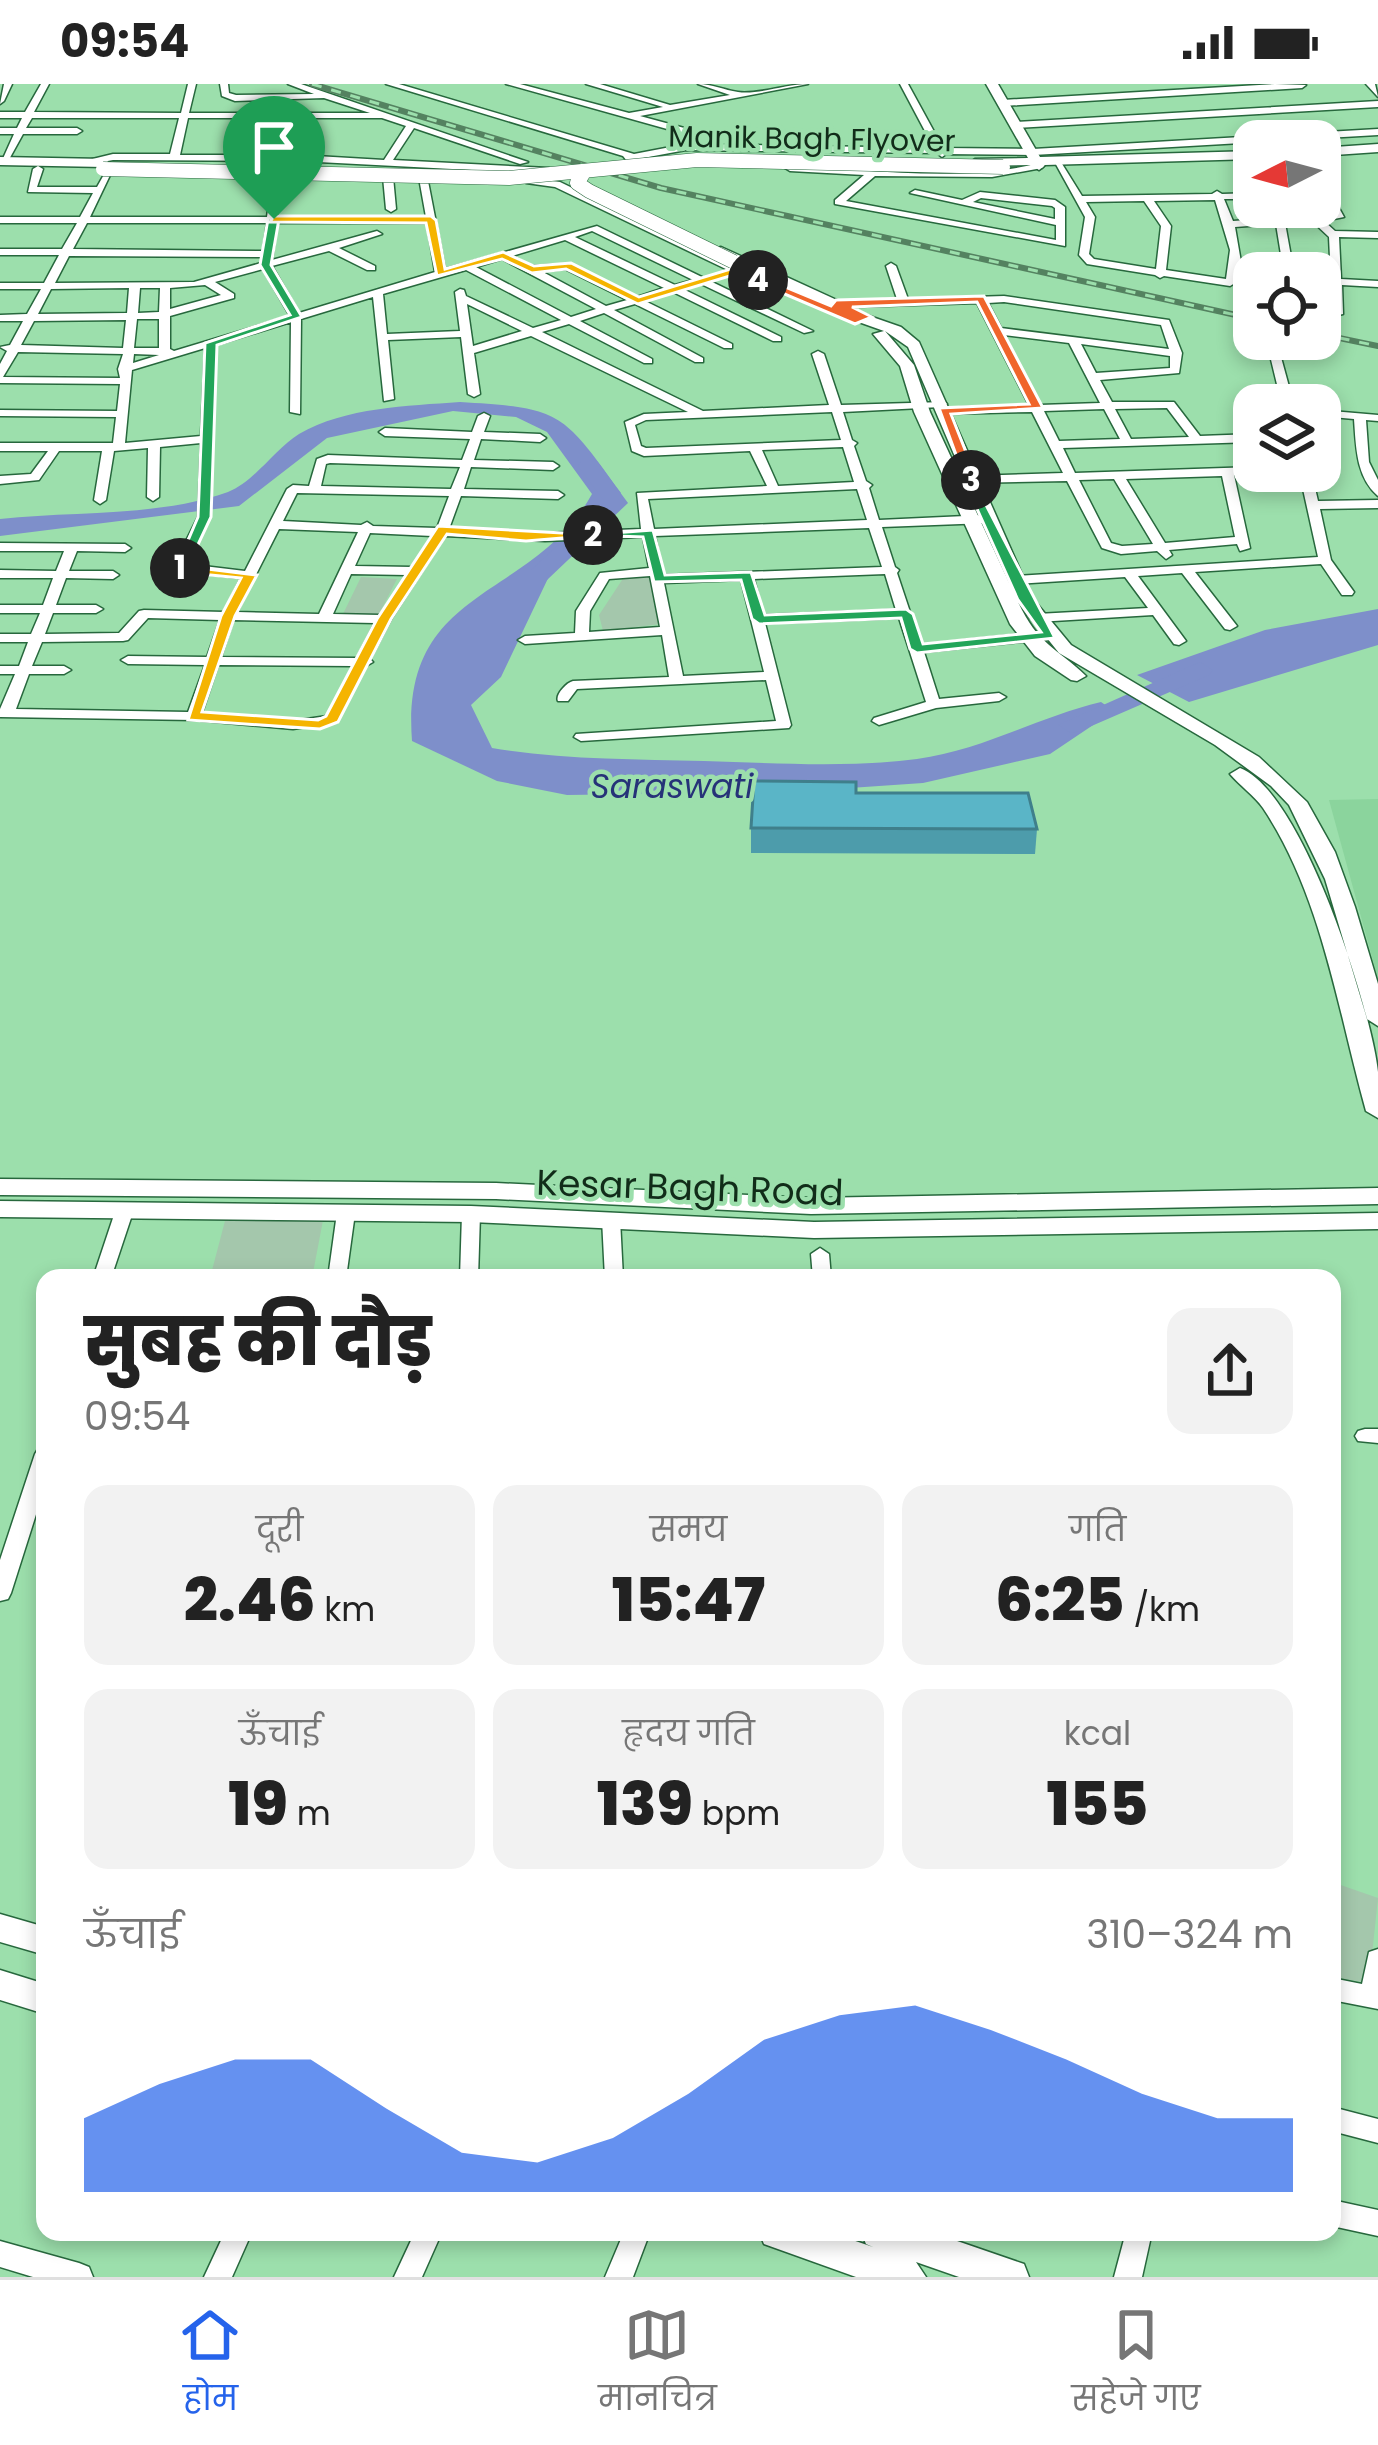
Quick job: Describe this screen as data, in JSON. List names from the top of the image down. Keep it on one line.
{"streets":{"main road":["Manik Bagh Flyover","Kesar Bagh Road"]},"water":["Saraswati"],"north":"left","page":{"status":"09:54","pins":["4","3","2","1"],"heading":["सुबह की दौड़","09:54"],"stats":[["दूरी","2.46 km"],["समय","15:47"],["गति","6:25 /km"],["ऊँचाई","19 m"],["हृदय गति","139 bpm"],["kcal","155"]],"chart":["ऊँचाई","310–324 m"],"tabs":["होम","मानचित्र","सहेजे गए"]}}
